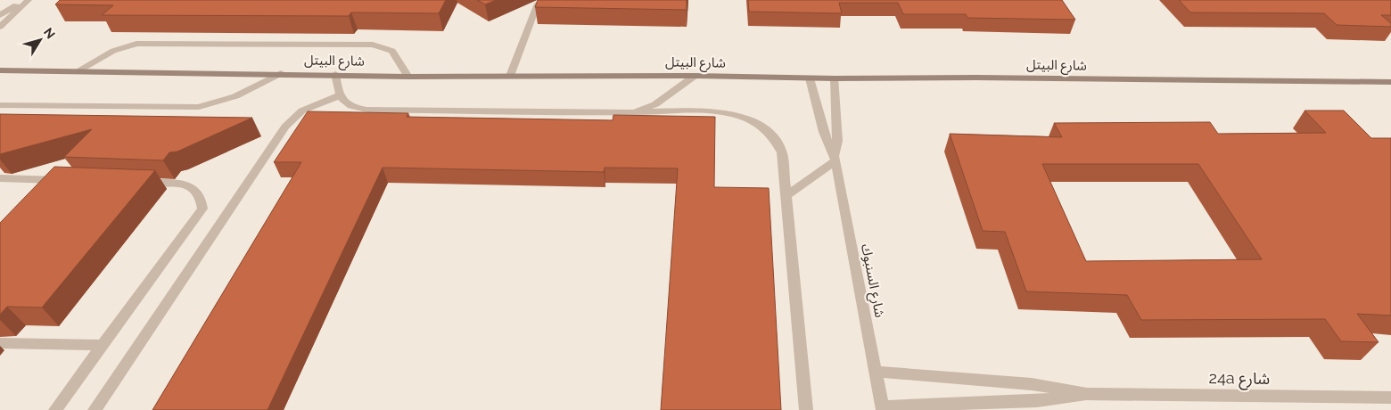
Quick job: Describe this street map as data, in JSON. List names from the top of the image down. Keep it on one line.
{"streets":{"street":["شارع البيتل","شارع السنبوك","24a شارع"]},"crossings":[["شارع البيتل","شارع السنبوك"],["شارع السنبوك","24a شارع"]],"north":"top right"}
